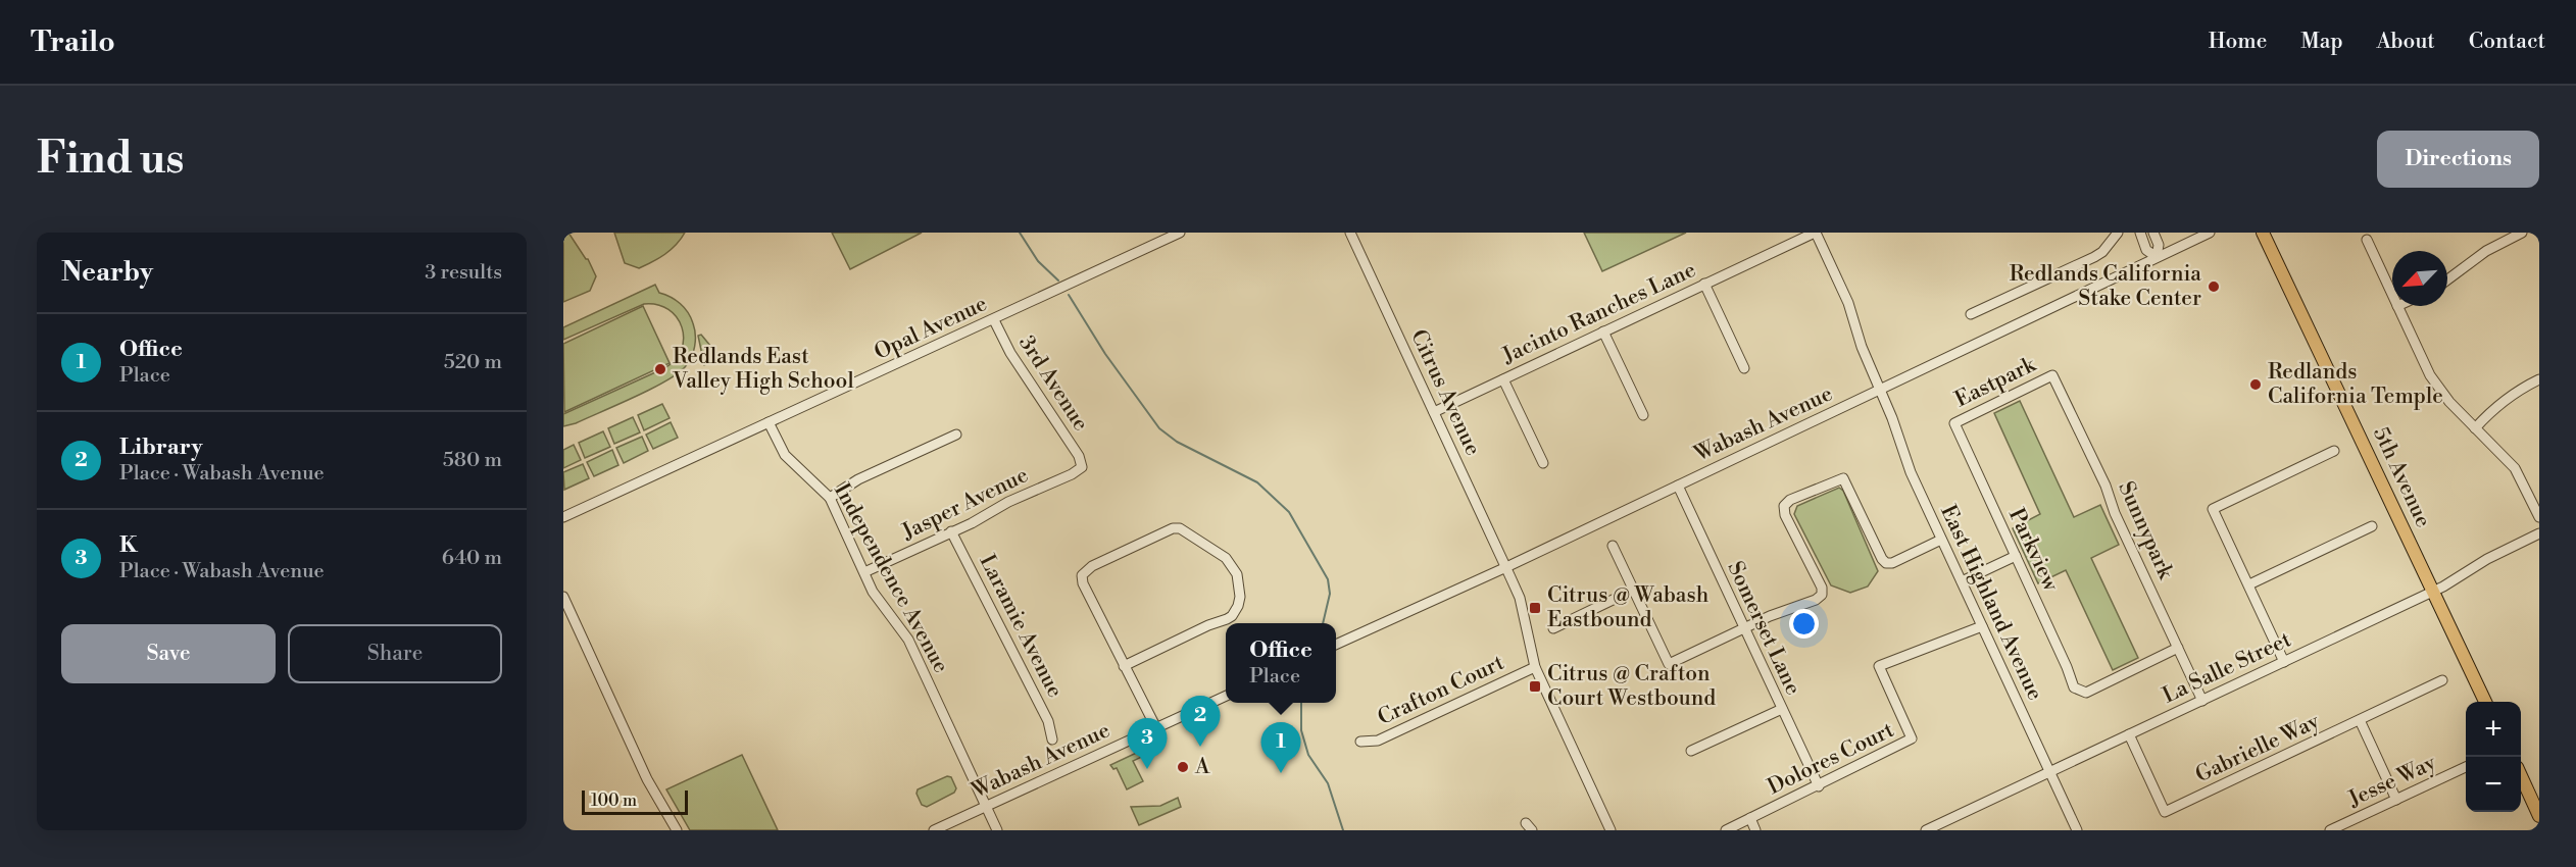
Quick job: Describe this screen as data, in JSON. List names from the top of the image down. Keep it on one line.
{"streets":{"main road":["5th Avenue"],"street":["Jacinto Ranches Lane","Opal Avenue","Eastpark","3rd Avenue","Citrus Avenue","Wabash Avenue","Jasper Avenue","Sunnypark","Parkview","Independence Avenue","East Highland Avenue","Laramie Avenue","Somerset Lane","La Salle Street","Crafton Court","Gabrielle Way","Dolores Court","Jesse Way"]},"crossings":[["Jacinto Ranches Lane","Citrus Avenue"],["Jacinto Ranches Lane","East Highland Avenue"],["Opal Avenue","3rd Avenue"],["Opal Avenue","Independence Avenue"],["Eastpark","Sunnypark"],["Eastpark","Parkview"],["3rd Avenue","Jasper Avenue"],["Citrus Avenue","Wabash Avenue"],["Citrus Avenue","Crafton Court"],["Wabash Avenue","Independence Avenue"],["Wabash Avenue","East Highland Avenue"],["Wabash Avenue","Somerset Lane"],["5th Avenue","La Salle Street"],["Jasper Avenue","Independence Avenue"],["Jasper Avenue","Laramie Avenue"],["Sunnypark","Parkview"],["Sunnypark","La Salle Street"],["East Highland Avenue","La Salle Street"],["East Highland Avenue","Dolores Court"],["Somerset Lane","Dolores Court"],["La Salle Street","Gabrielle Way"]],"places":{"other":["Redlands California Stake Center","Redlands East Valley High School","Redlands California Temple","A"],"transit":["Citrus @ Wabash Eastbound","Citrus @ Crafton Court Westbound"]},"scale_bar":"100 m","north":"bottom left","page":{"header":"Trailo","nav":["Home","Map","About","Contact"],"buttons":["Directions",["Save","Share"]],"title":"Find us","heading":["Nearby","3 results"],"list":[{"mark":"1","name":"Office","note":"Place","value":"520 m"},{"mark":"2","name":"Library","note":"Place · Wabash Avenue","value":"580 m"},{"mark":"3","name":"K","note":"Place · Wabash Avenue","value":"640 m"}],"popup":["Office","Place"],"pins":["2","3","1"],"map_buttons":["+","−"],"scale":"100 m"}}
